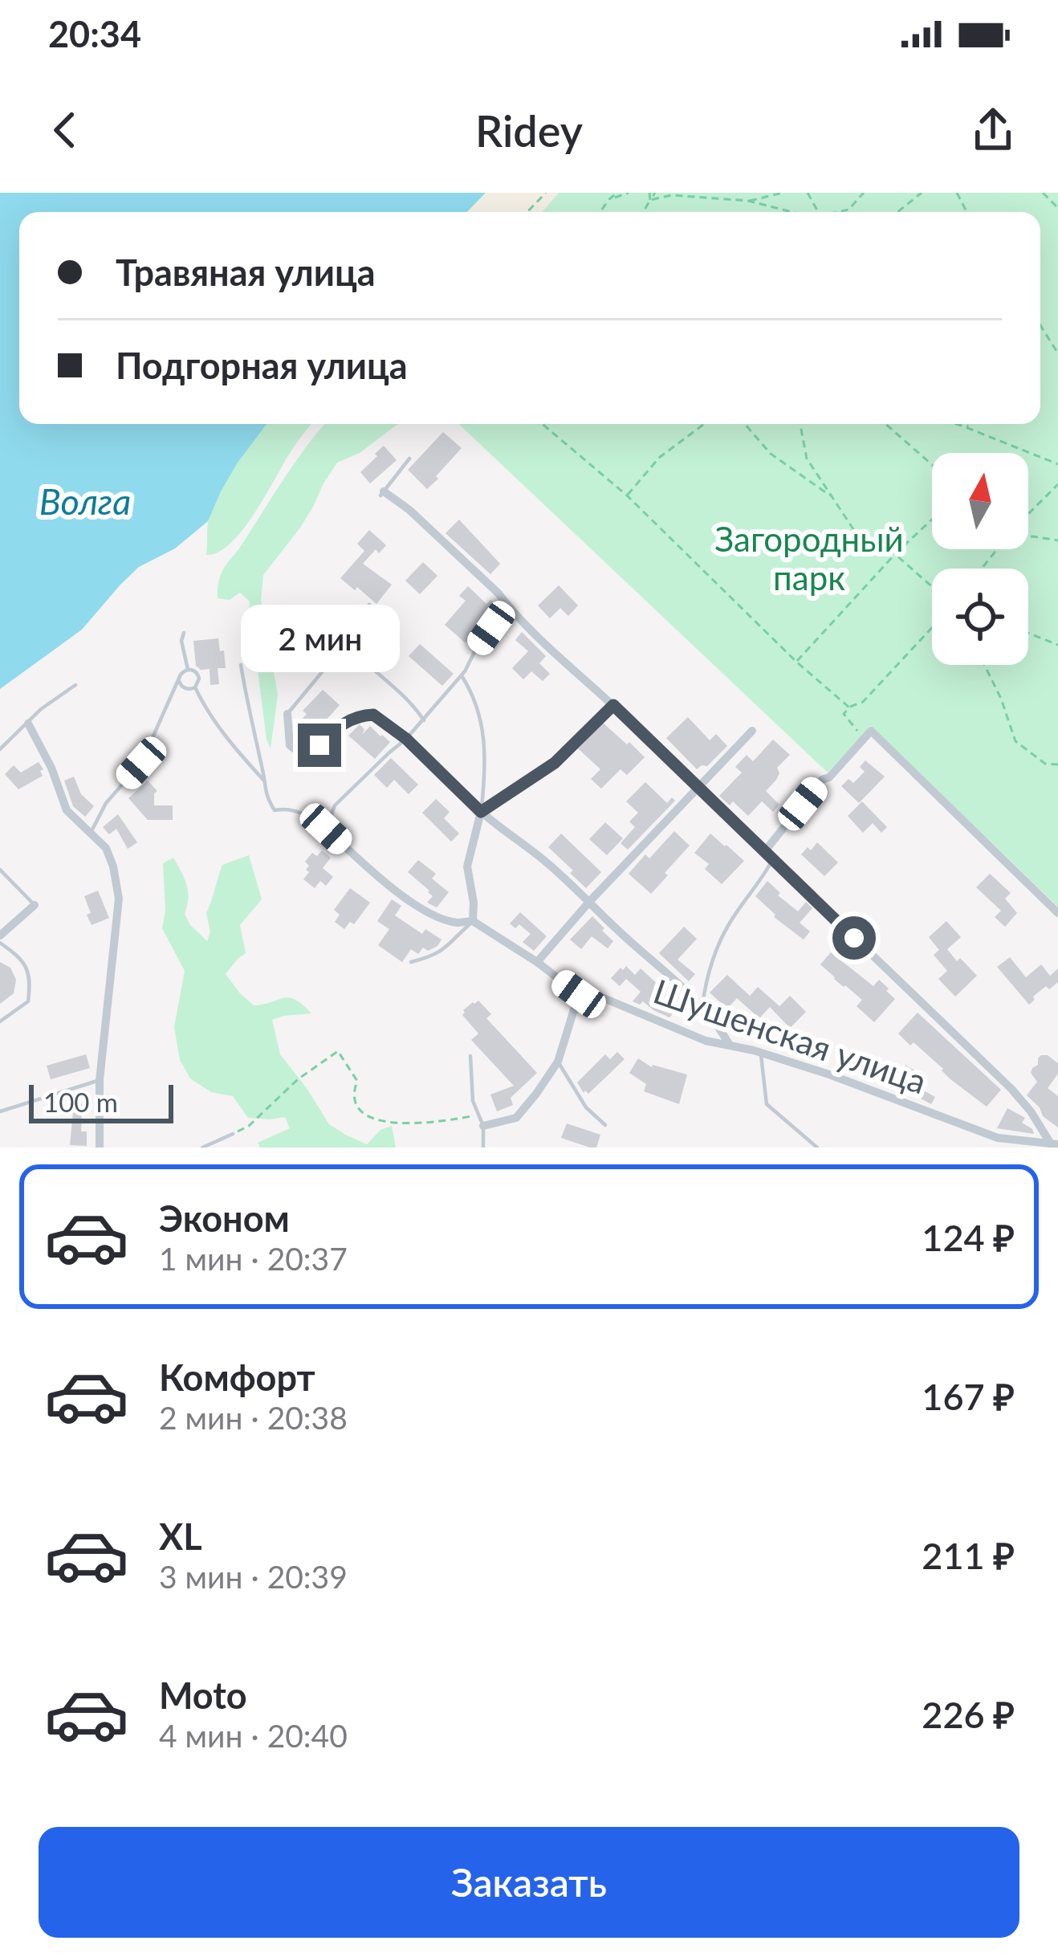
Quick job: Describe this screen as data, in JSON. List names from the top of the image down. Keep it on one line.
{"streets":{"street":["Шушенская улица"]},"water":["Волга"],"parks":["Загородный парк"],"scale_bar":"100 m","north":"top","page":{"status":"20:34","header":"Ridey","banner":["Травяная улица","Подгорная улица"],"bubble":"2 мин","scale":"100 m","list":[{"name":"Эконом","note":"1 мин · 20:37","value":"124 ₽"},{"name":"Комфорт","note":"2 мин · 20:38","value":"167 ₽"},{"name":"XL","note":"3 мин · 20:39","value":"211 ₽"},{"name":"Moto","note":"4 мин · 20:40","value":"226 ₽"}],"buttons":"Заказать"}}
